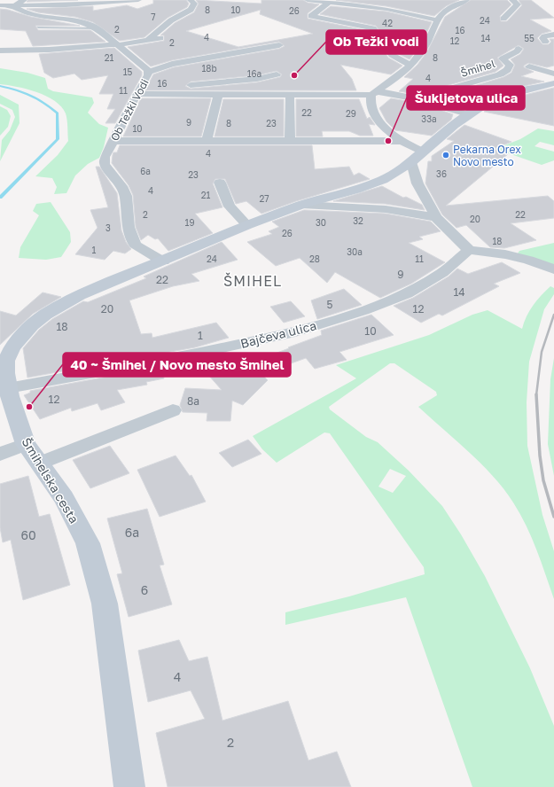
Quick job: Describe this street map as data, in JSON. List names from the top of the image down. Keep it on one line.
{"streets":{"street":["Šmihel","Ob Težki Vodi","Bajčeva ulica","Šmihelska cesta"]},"crossings":[["Ob Težki Vodi","Šmihelska cesta"],["Bajčeva ulica","Šmihelska cesta"]],"districts":["ŠMIHEL"],"places":["Ob Težki vodi","Šukljetova ulica","Pekarna Orex Novo mesto","40 ~ Šmihel / Novo mesto Šmihel"],"house_numbers":["8","10","26","7","24","42","2","16","4","14","55","12","2","21","8","18b","15","16a","4","16","11","22","29","33a","9","8","23","10","4","6a","36","23","4","21","27","2","22","20","32","19","30","3","26","18","1","30a","24","28","11","9","22","14","5","20","12","18","10","1","12","8a","6a","60","6","4","2"]}
